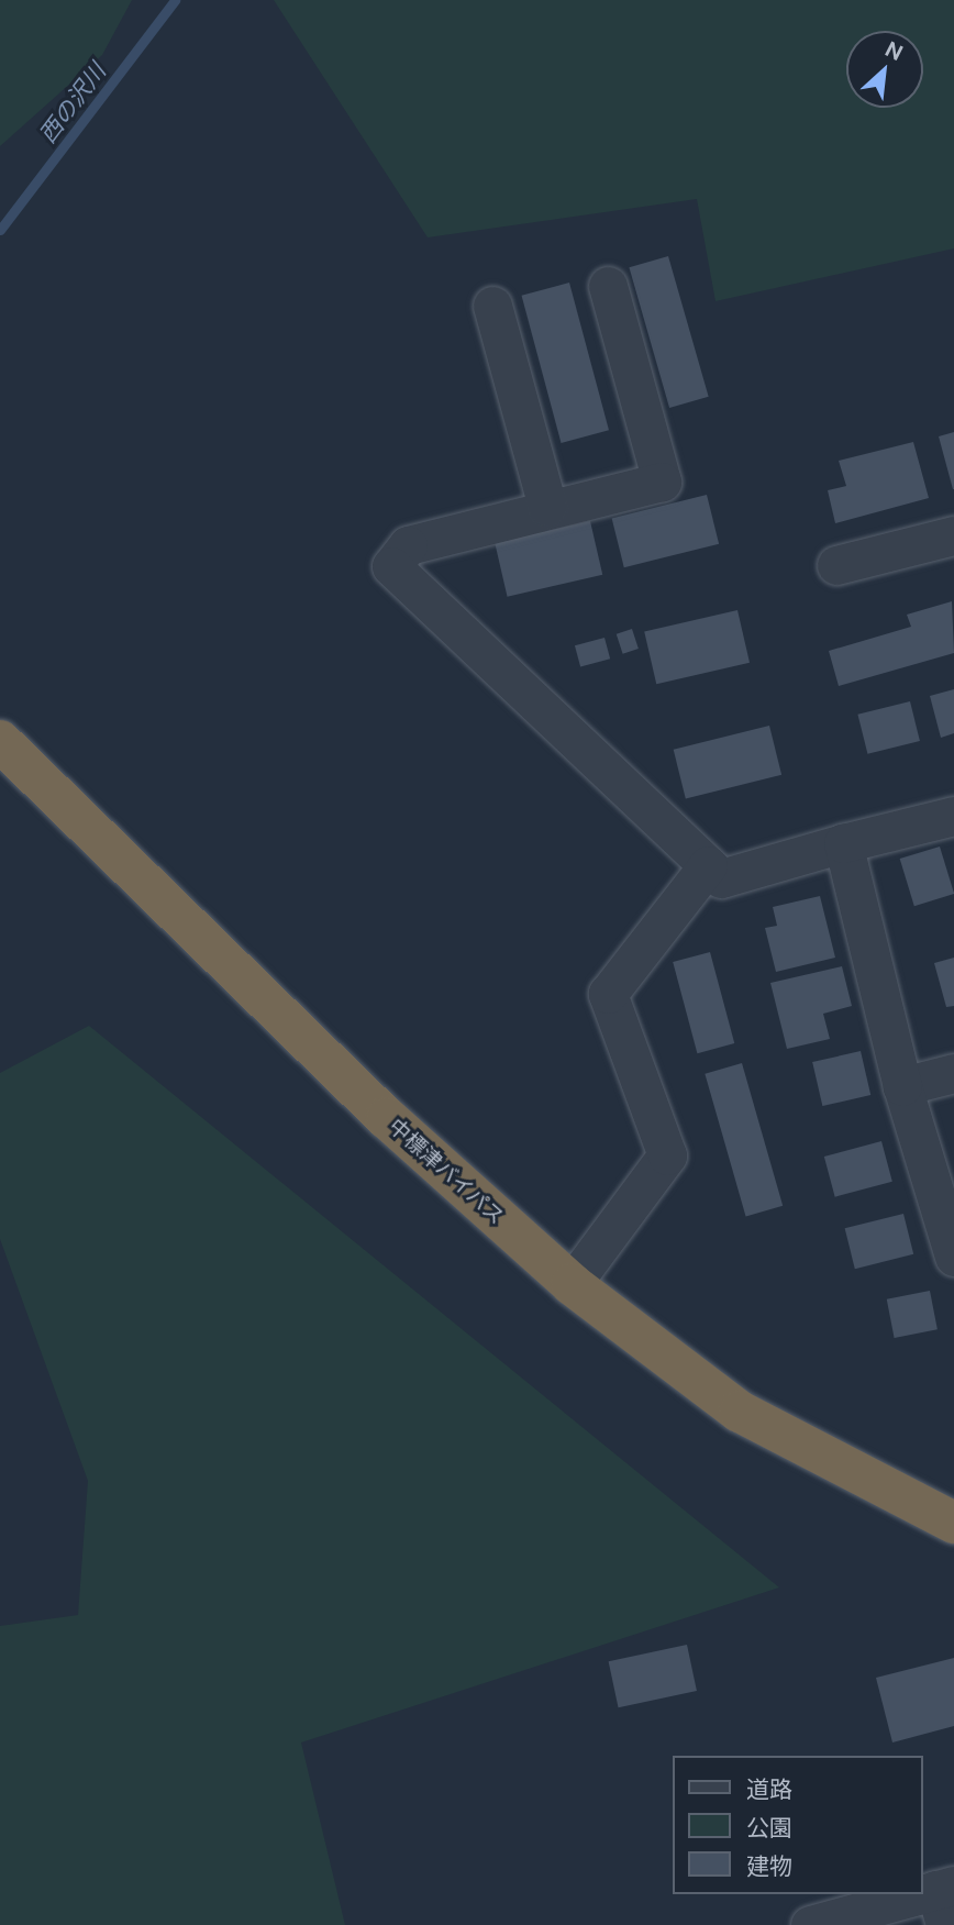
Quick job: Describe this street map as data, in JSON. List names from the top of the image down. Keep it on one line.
{"streets":{"highway":["中標津バイパス"]},"water":["西の沢川"],"legend":["道路","公園","建物"],"north":"top right"}
